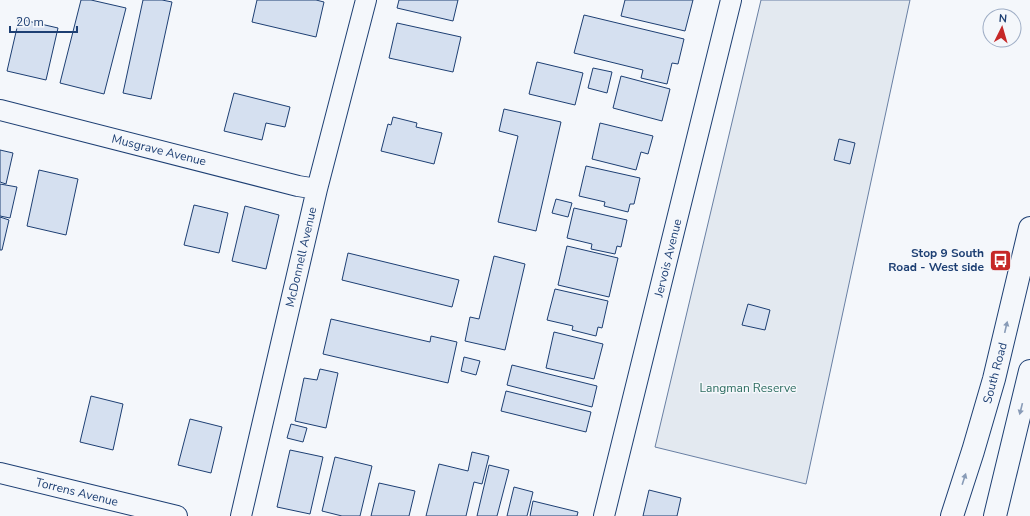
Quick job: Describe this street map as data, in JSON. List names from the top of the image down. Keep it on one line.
{"streets":{"highway":["South Road"],"street":["Musgrave Avenue","McDonnell Avenue","Jervois Avenue","Torrens Avenue"]},"crossings":[["Musgrave Avenue","McDonnell Avenue"]],"parks":["Langman Reserve"],"places":{"bus stop":["Stop 9 South Road - West side"]},"scale_bar":"20 m","north":"top"}
